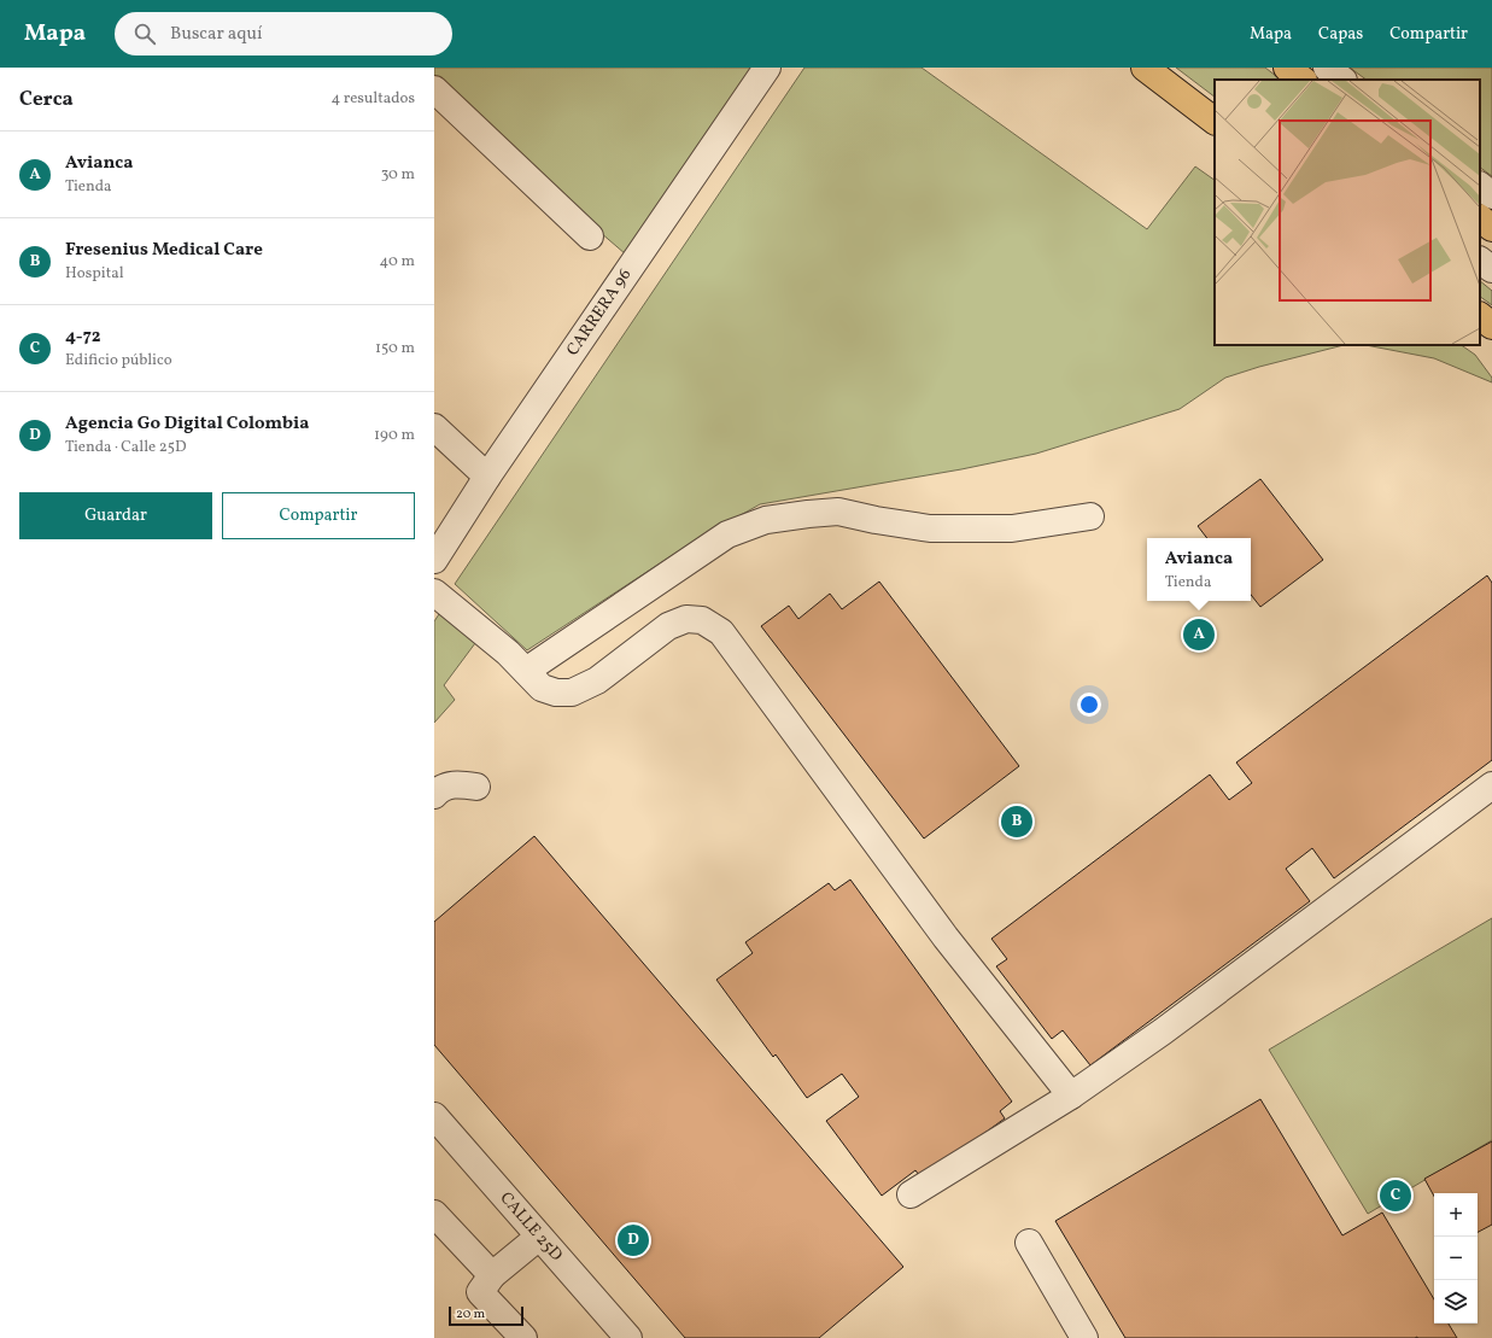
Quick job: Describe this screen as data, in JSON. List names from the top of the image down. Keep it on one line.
{"streets":{"street":["CARRERA 96","CALLE 25D"]},"scale_bar":"20 m","page":{"header":"Mapa","search":"Buscar aquí","nav":["Mapa","Capas","Compartir"],"heading":["Cerca","4 resultados"],"list":[{"mark":"A","name":"Avianca","note":"Tienda","value":"30 m"},{"mark":"B","name":"Fresenius Medical Care","note":"Hospital","value":"40 m"},{"mark":"C","name":"4-72","note":"Edificio público","value":"150 m"},{"mark":"D","name":"Agencia Go Digital Colombia","note":"Tienda · Calle 25D","value":"190 m"}],"buttons":["Guardar","Compartir"],"popup":["Avianca","Tienda"],"pins":["A","B","C","D"],"map_buttons":["+","−"],"scale":"20 m"}}
